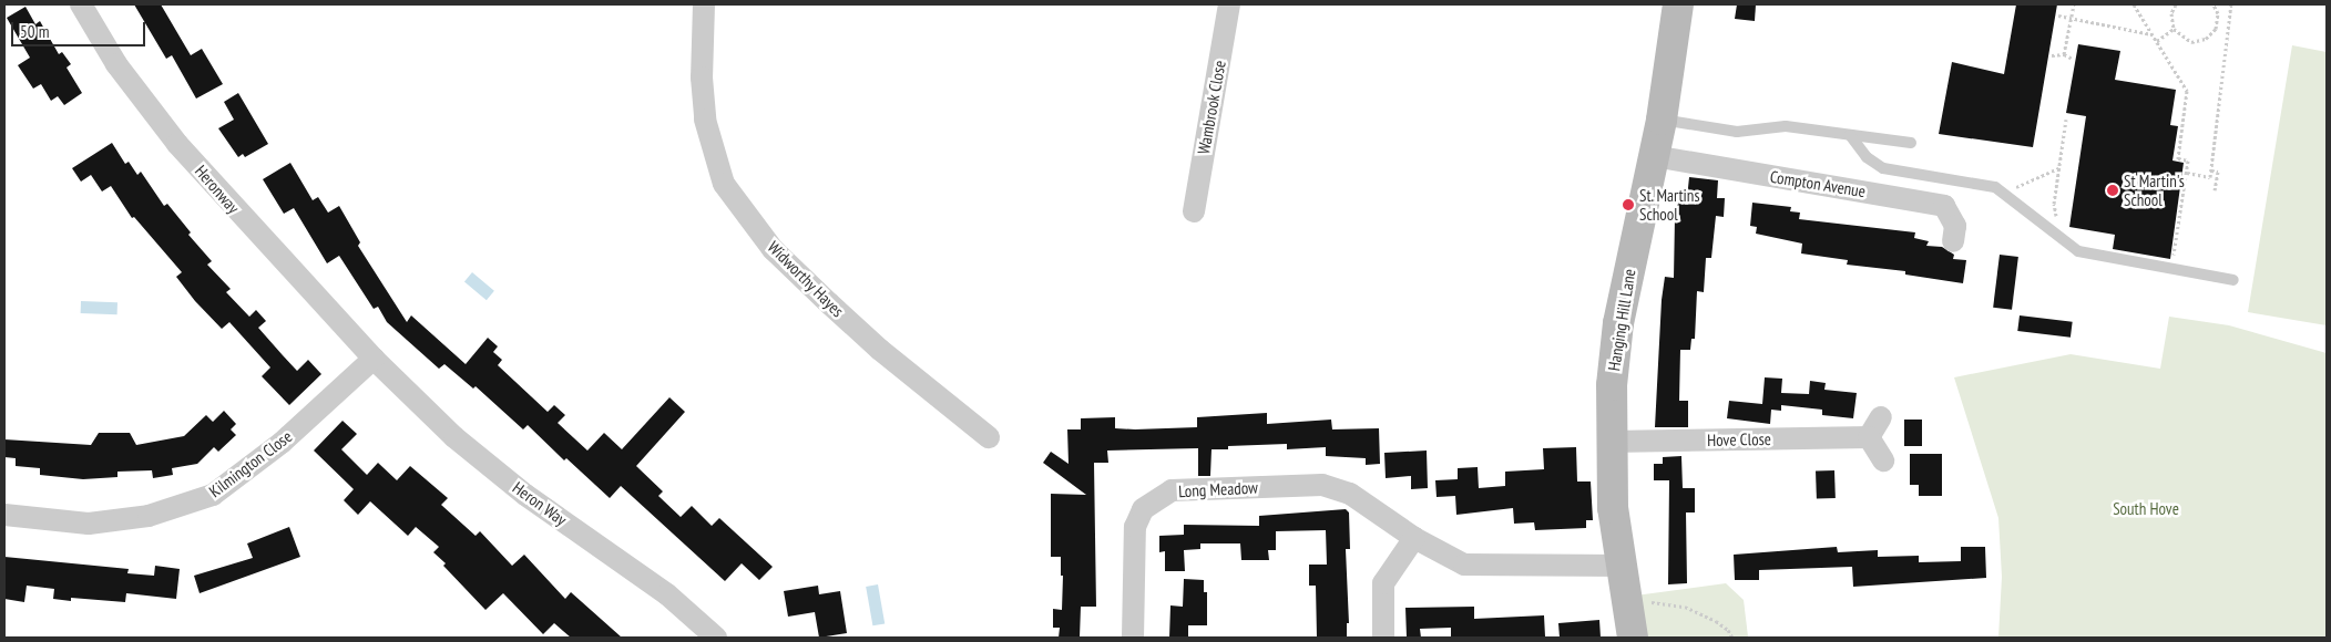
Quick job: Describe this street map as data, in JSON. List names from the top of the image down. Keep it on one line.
{"streets":{"street":["Wambrook Close","Compton Avenue","Heronway","Widworthy Hayes","Hanging Hill Lane","Hove Close","Kilmington Close","Long Meadow","Heron Way"]},"crossings":[["Compton Avenue","Hanging Hill Lane"],["Heronway","Kilmington Close"],["Heronway","Heron Way"],["Hanging Hill Lane","Hove Close"],["Hanging Hill Lane","Long Meadow"],["Kilmington Close","Heron Way"]],"parks":["South Hove"],"places":["St Martin's School","St. Martins School"],"scale_bar":"50 m"}
